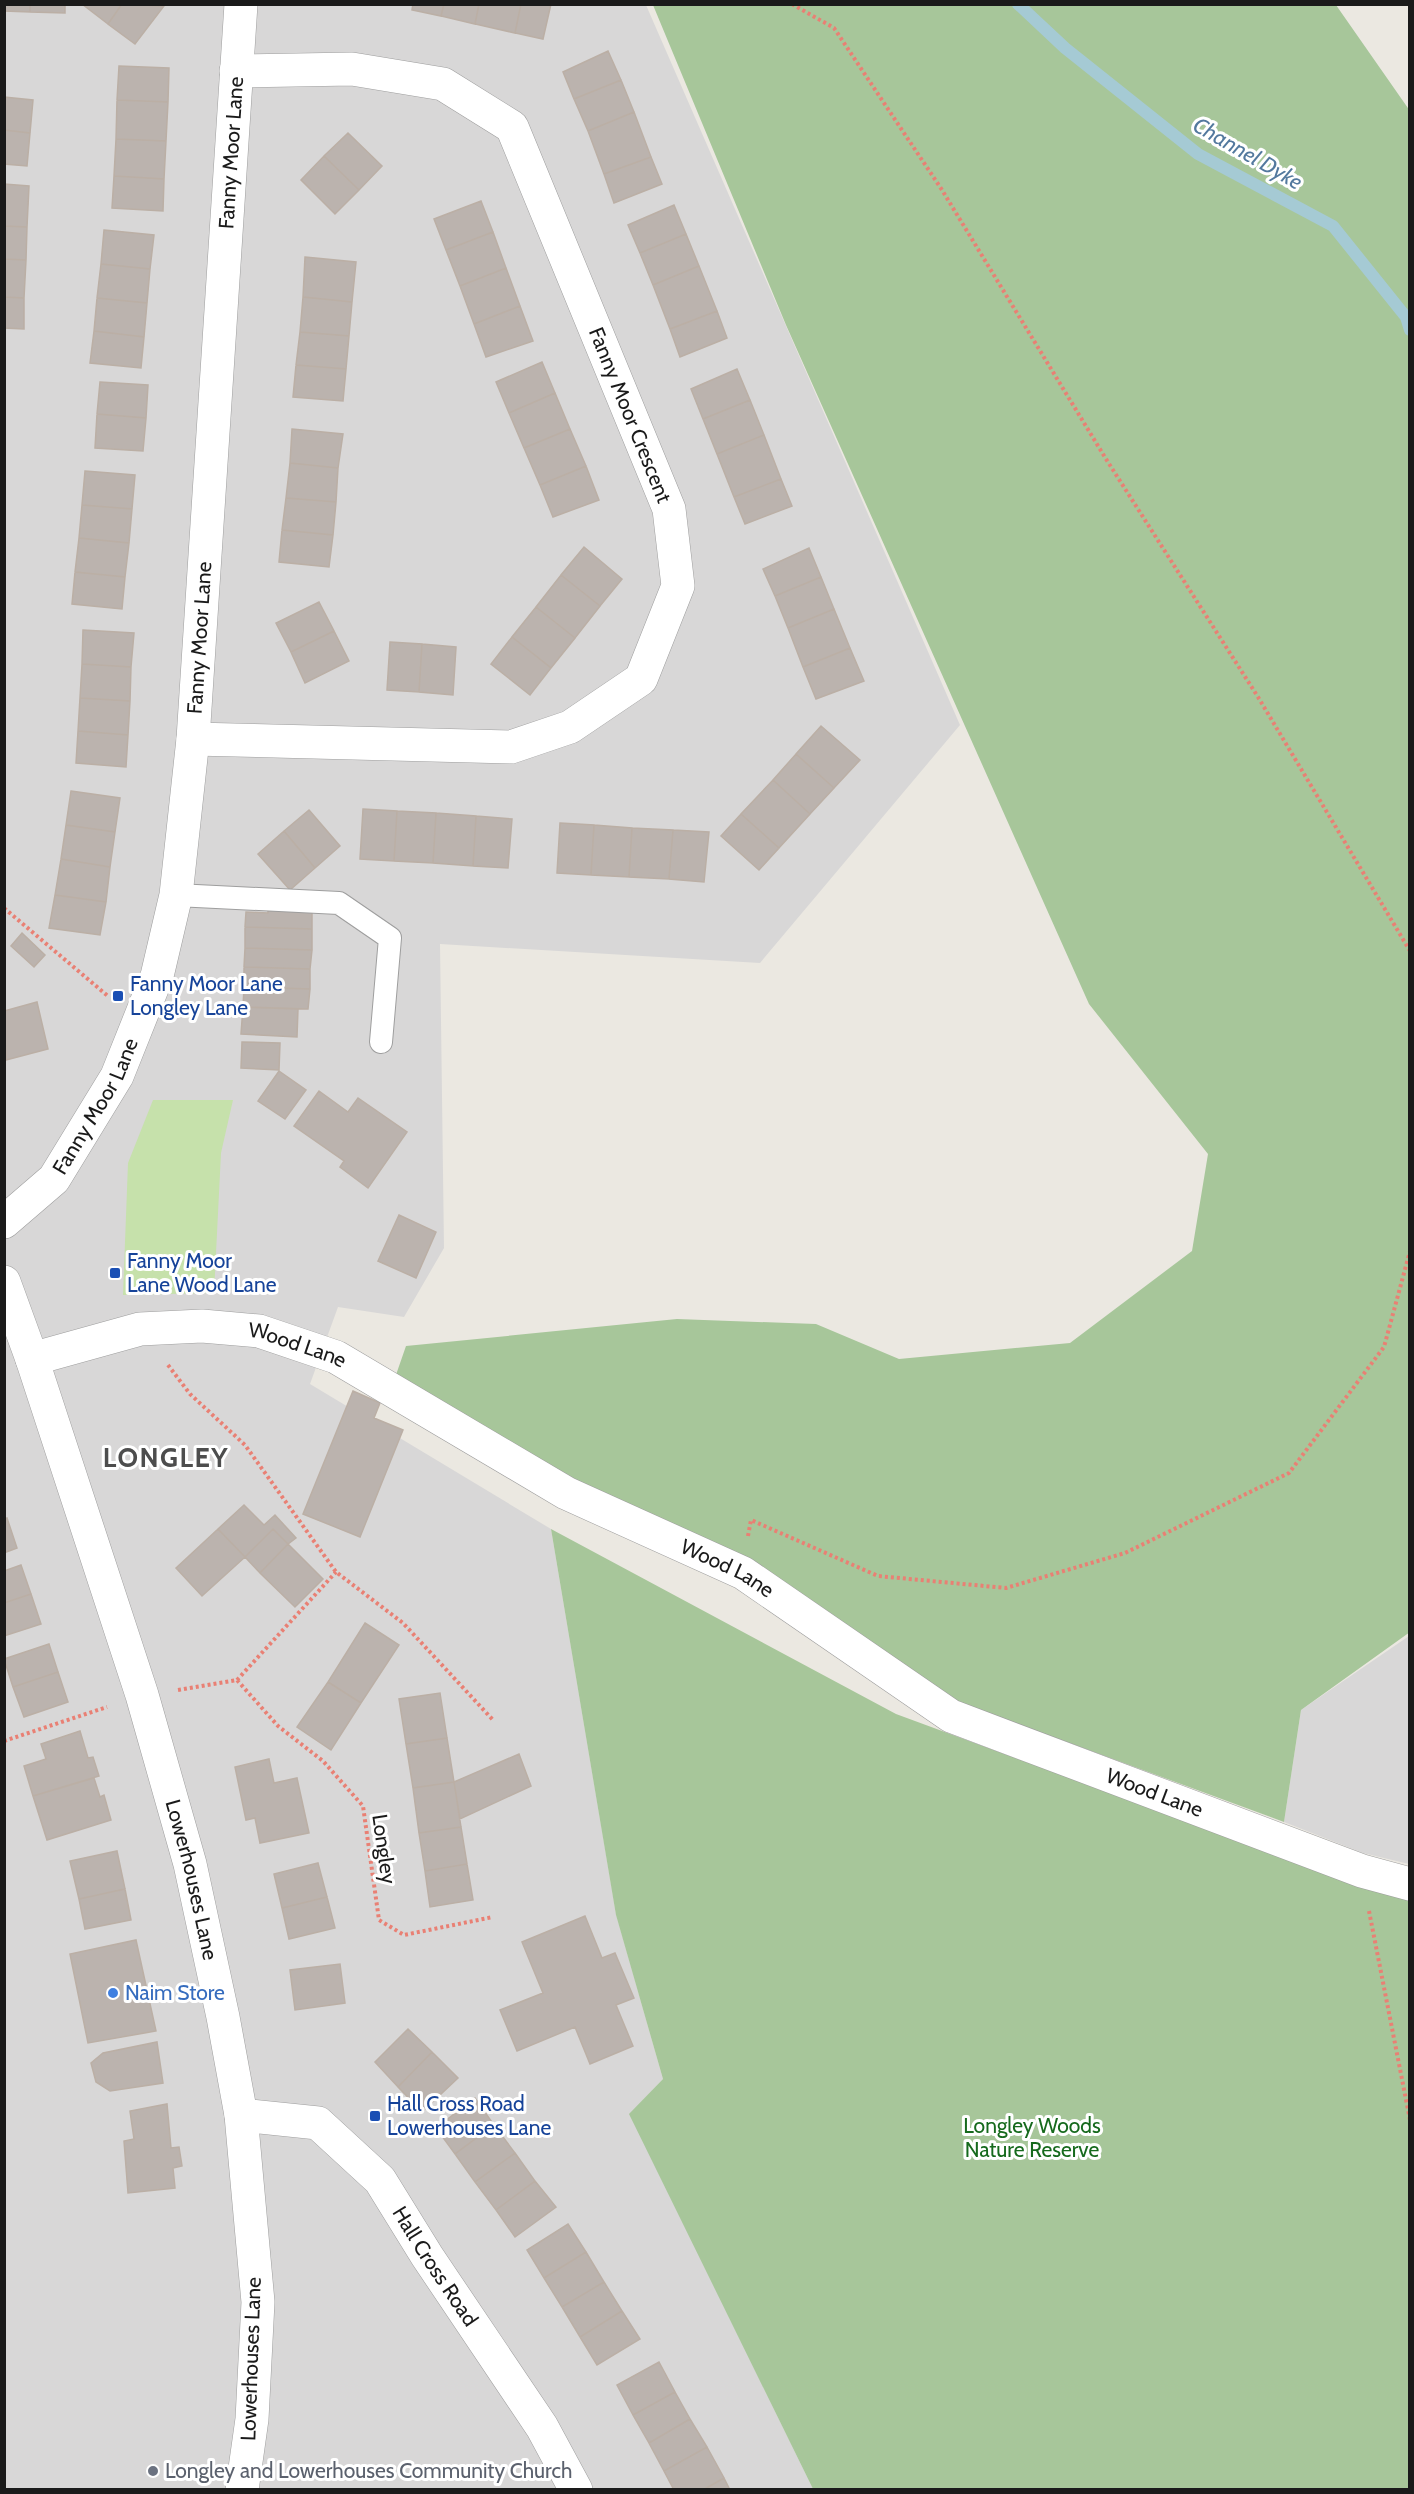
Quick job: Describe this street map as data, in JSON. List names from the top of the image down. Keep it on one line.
{"streets":{"street":["Fanny Moor Lane","Fanny Moor Crescent","Wood Lane","Lowerhouses Lane","Hall Cross Road"],"path":["Longley"]},"crossings":[["Fanny Moor Lane","Fanny Moor Crescent"],["Wood Lane","Lowerhouses Lane"],["Lowerhouses Lane","Hall Cross Road"]],"districts":["LONGLEY"],"water":["Channel Dyke"],"parks":["Longley Woods Nature Reserve"],"places":{"transit":["Fanny Moor Lane Longley Lane","Fanny Moor Lane Wood Lane","Hall Cross Road Lowerhouses Lane"],"other":["Naim Store","Longley and Lowerhouses Community Church"]}}
